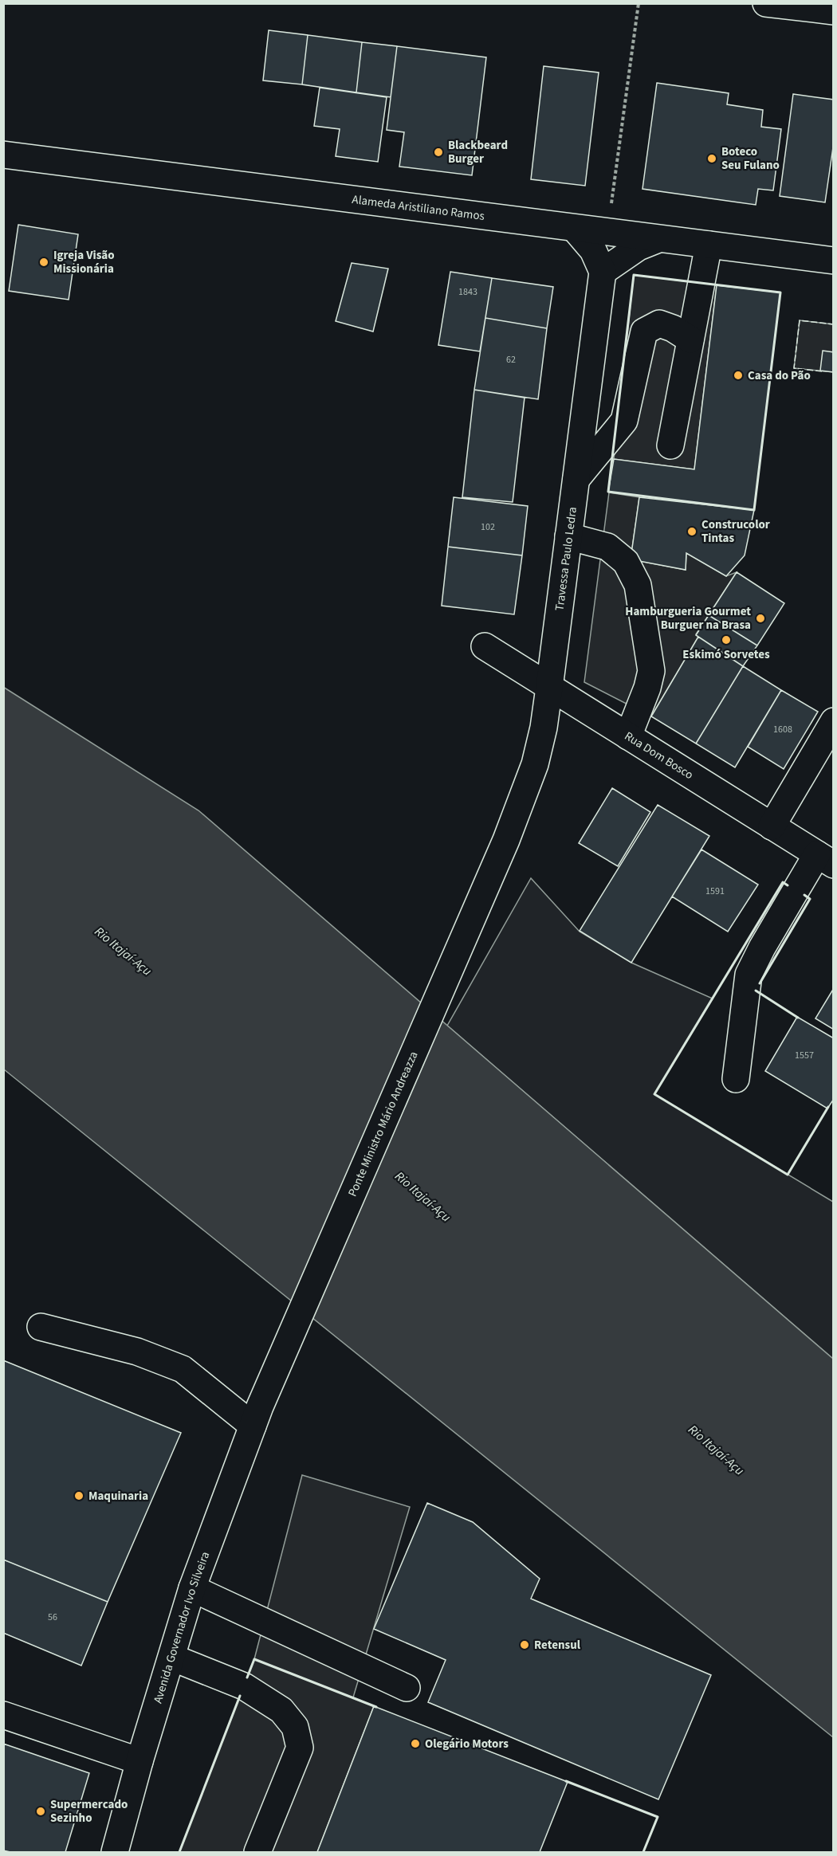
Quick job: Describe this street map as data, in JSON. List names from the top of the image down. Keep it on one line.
{"streets":{"street":["Alameda Aristiliano Ramos","Travessa Paulo Ledra","Rua Dom Bosco","Ponte Ministro Mário Andreazza","Avenida Governador Ivo Silveira"]},"crossings":[["Travessa Paulo Ledra","Rua Dom Bosco"],["Travessa Paulo Ledra","Ponte Ministro Mário Andreazza"],["Ponte Ministro Mário Andreazza","Avenida Governador Ivo Silveira"]],"water":["Rio Itajaí-Açu"],"places":["Blackbeard Burger","Boteco Seu Fulano","Igreja Visão Missionária","Casa do Pão","Construcolor Tintas","Hamburgueria Gourmet Burguer na Brasa","Eskimó Sorvetes","Maquinaria","Retensul","Olegário Motors","Supermercado Sezinho"],"house_numbers":["1843","62","102","1608","1591","1557","56"]}
